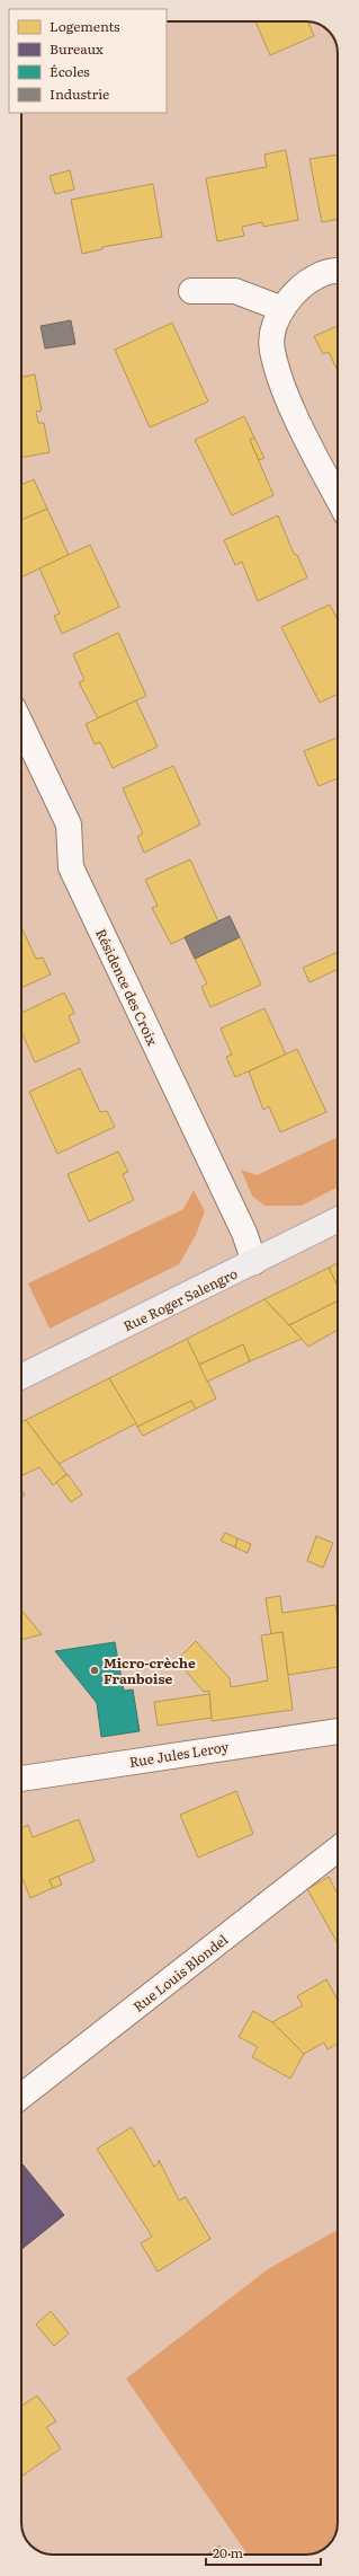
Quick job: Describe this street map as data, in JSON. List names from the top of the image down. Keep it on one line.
{"streets":{"main road":["Rue Roger Salengro"],"street":["Résidence des Croix","Rue Jules Leroy","Rue Louis Blondel"]},"crossings":[["Résidence des Croix","Rue Roger Salengro"]],"places":["Micro-crèche Franboise"],"legend":["Logements","Bureaux","Écoles","Industrie"],"scale_bar":"20 m"}
